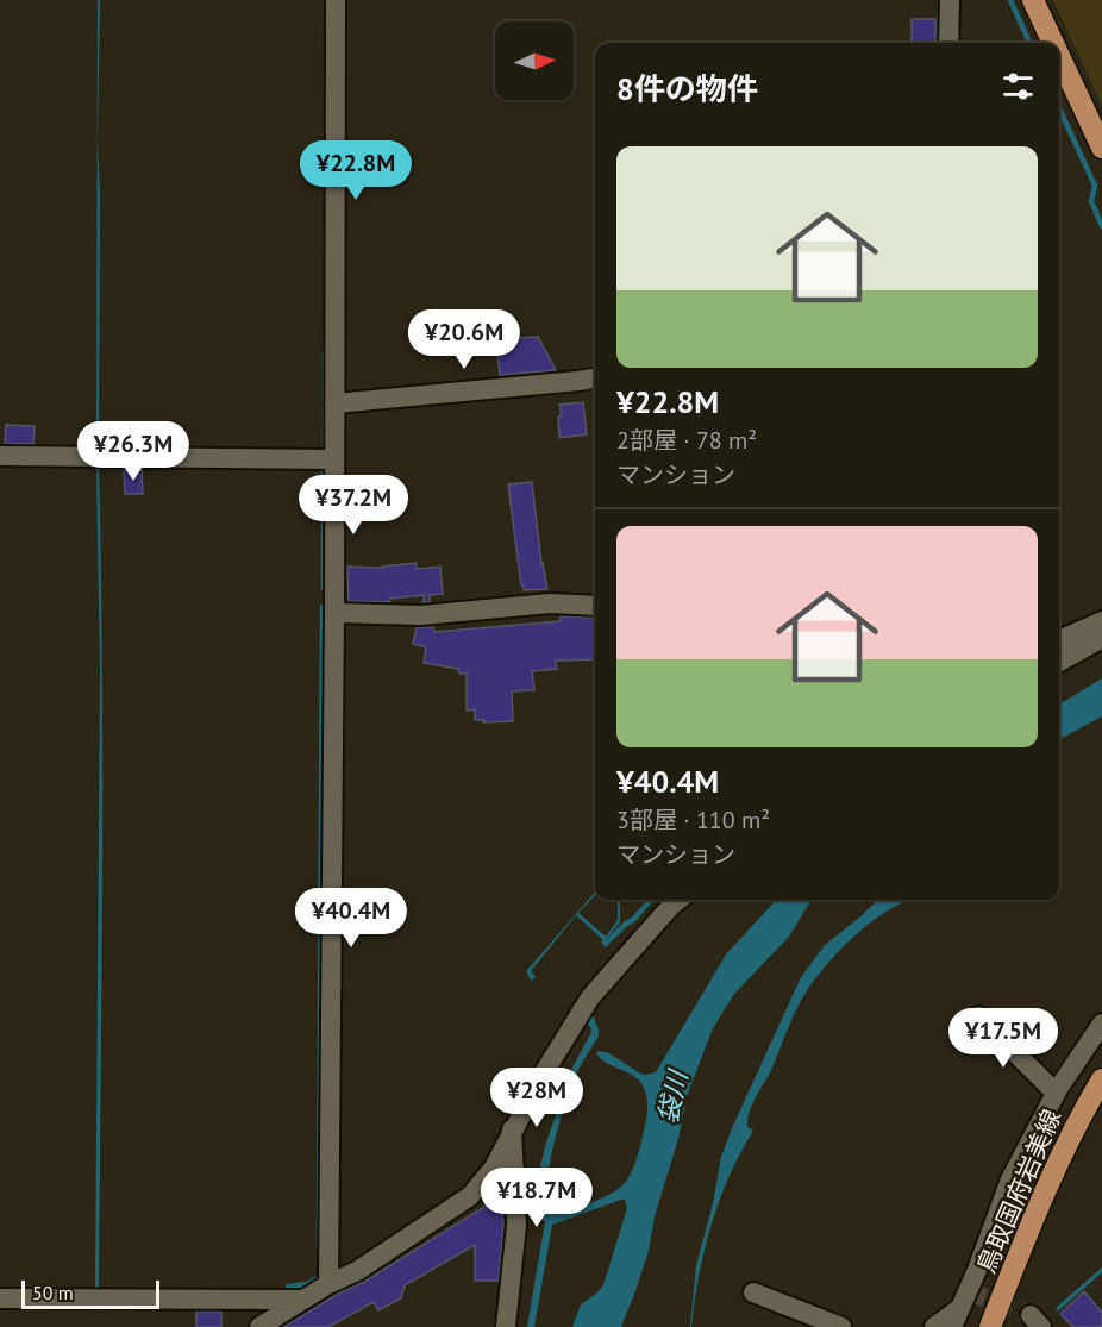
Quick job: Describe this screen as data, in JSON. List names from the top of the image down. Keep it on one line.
{"streets":{"main road":["鳥取国府岩美線"]},"water":["袋川"],"scale_bar":"50 m","north":"right","page":{"heading":"8件の物件","list":[{"name":"¥22.8M","note":"2部屋 · 78 m² · マンション"},{"name":"¥40.4M","note":"3部屋 · 110 m² · マンション"}],"price":["¥22.8M","¥20.6M","¥26.3M","¥37.2M","¥40.4M","¥17.5M","¥28M","¥18.7M"],"scale":"50 m"}}
